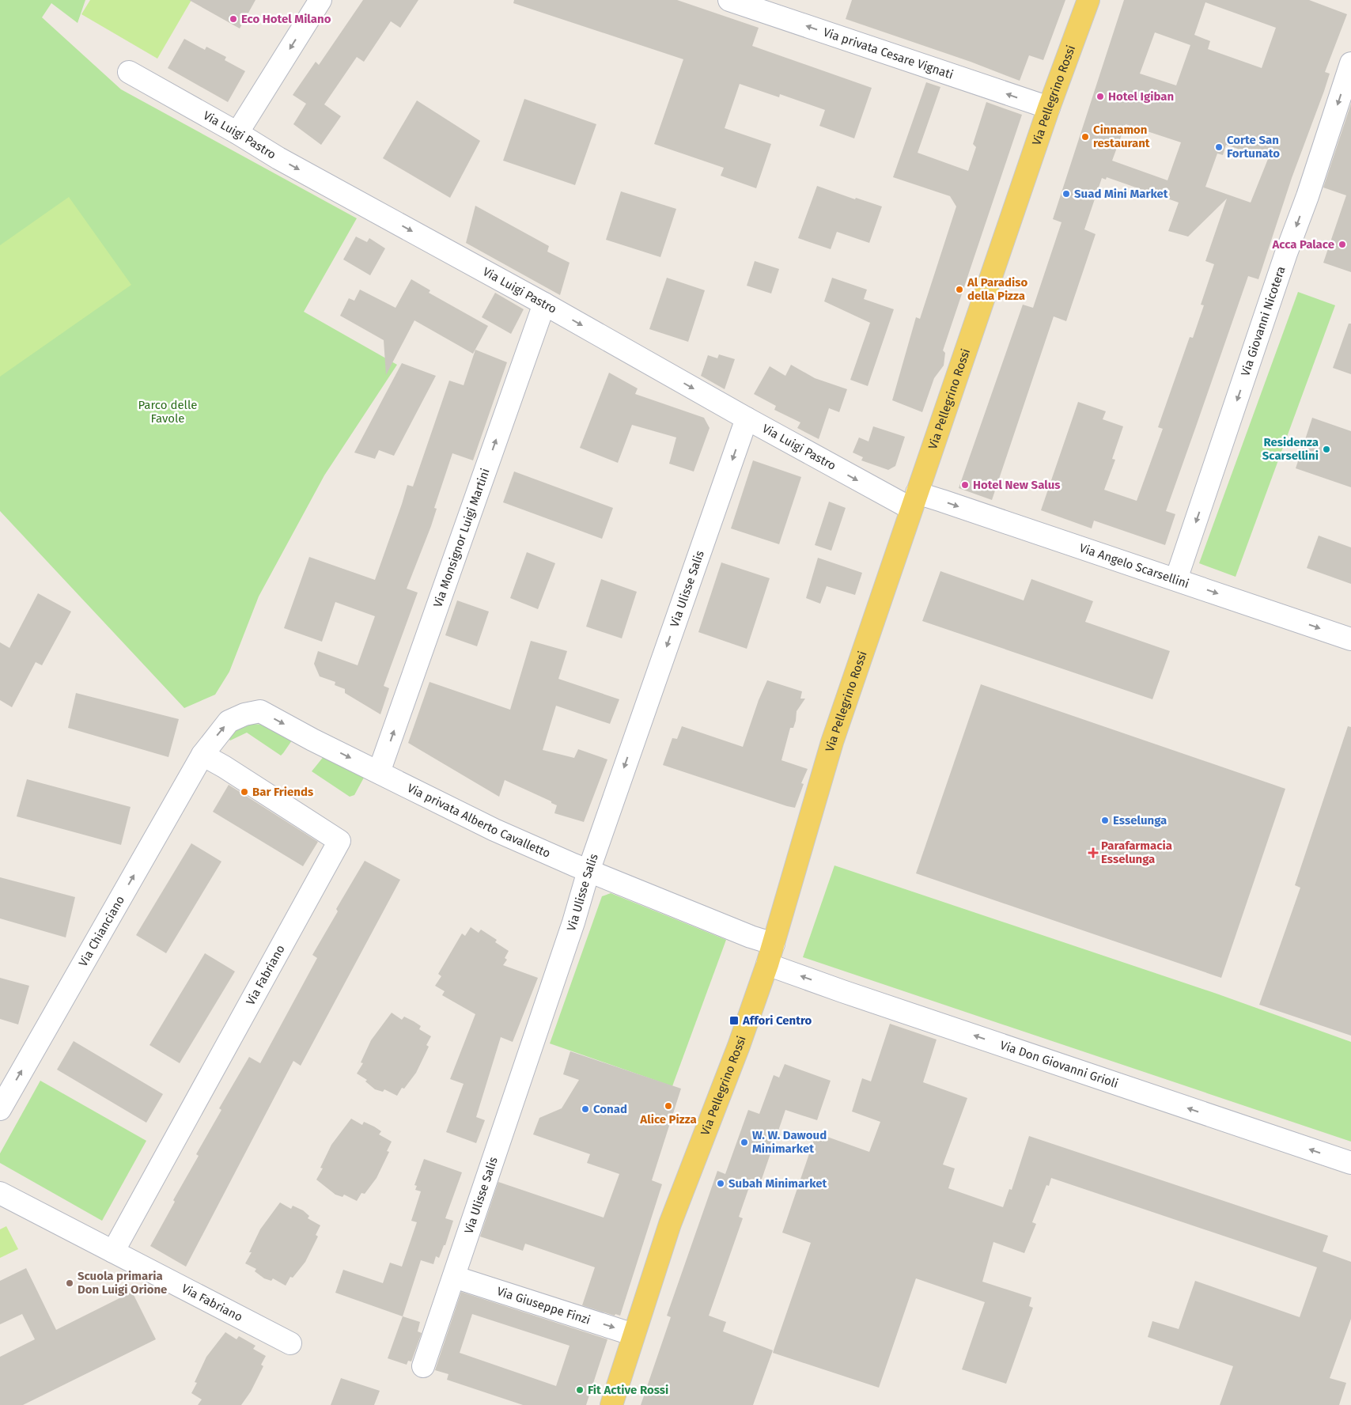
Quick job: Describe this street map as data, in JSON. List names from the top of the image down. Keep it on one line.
{"streets":{"main road":["Via Pellegrino Rossi"],"street":["Via privata Cesare Vignati","Via Luigi Pastro","Via Giovanni Nicotera","Via Monsignor Luigi Martini","Via Angelo Scarsellini","Via Ulisse Salis","Via privata Alberto Cavalletto","Via Chianciano","Via Fabriano","Via Don Giovanni Grioli","Via Giuseppe Finzi"]},"crossings":[["Via privata Cesare Vignati","Via Pellegrino Rossi"],["Via Pellegrino Rossi","Via Luigi Pastro"],["Via Pellegrino Rossi","Via Angelo Scarsellini"],["Via Pellegrino Rossi","Via privata Alberto Cavalletto"],["Via Pellegrino Rossi","Via Don Giovanni Grioli"],["Via Pellegrino Rossi","Via Giuseppe Finzi"],["Via Luigi Pastro","Via Monsignor Luigi Martini"],["Via Luigi Pastro","Via Angelo Scarsellini"],["Via Luigi Pastro","Via Ulisse Salis"],["Via Giovanni Nicotera","Via Angelo Scarsellini"],["Via Monsignor Luigi Martini","Via privata Alberto Cavalletto"],["Via Ulisse Salis","Via privata Alberto Cavalletto"],["Via Ulisse Salis","Via Giuseppe Finzi"],["Via privata Alberto Cavalletto","Via Chianciano"],["Via privata Alberto Cavalletto","Via Fabriano"],["Via Chianciano","Via Fabriano"]],"one_way":["Via privata Cesare Vignati","Via Luigi Pastro","Via Giovanni Nicotera","Via Monsignor Luigi Martini","Via Angelo Scarsellini","Via Ulisse Salis","Via Chianciano","Via Don Giovanni Grioli","Via Giuseppe Finzi"],"parks":["Parco delle Favole"],"places":{"other":["Eco Hotel Milano","Hotel Igiban","Cinnamon restaurant","Corte San Fortunato","Suad Mini Market","Acca Palace","Al Paradiso della Pizza","Residenza Scarsellini","Hotel New Salus","Bar Friends","Esselunga","Alice Pizza","Conad","W. W. Dawoud Minimarket","Subah Minimarket","Scuola primaria Don Luigi Orione","Fit Active Rossi"],"health":["Parafarmacia Esselunga"],"transit":["Affori Centro"]}}
